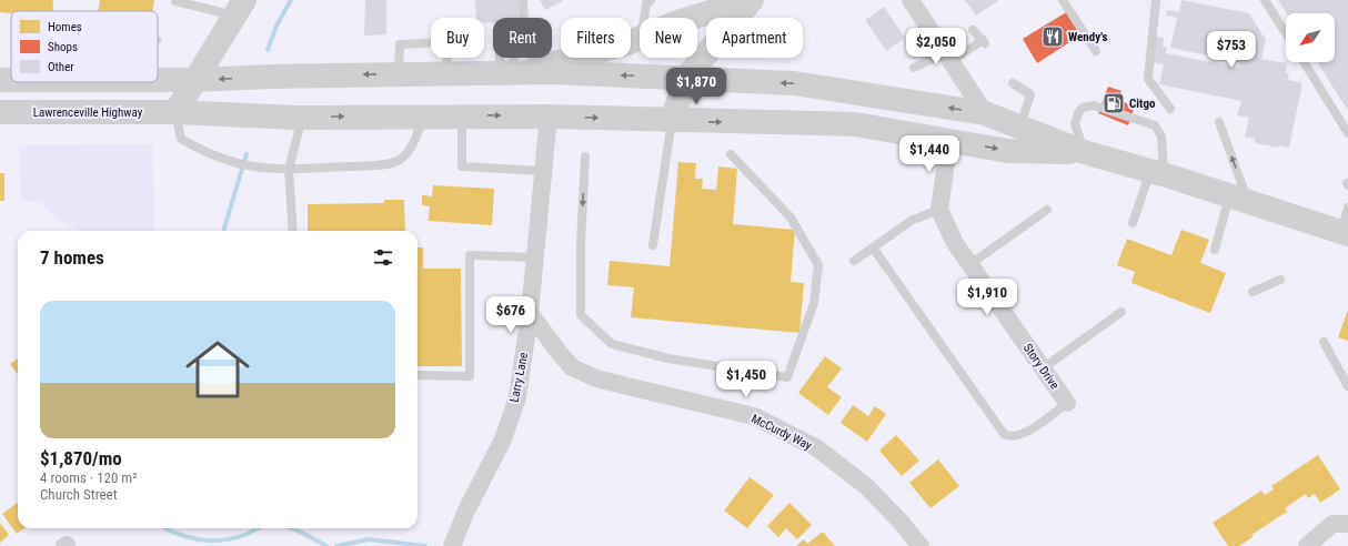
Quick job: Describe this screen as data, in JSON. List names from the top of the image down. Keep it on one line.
{"streets":{"main road":["Lawrenceville Highway"],"street":["Story Drive","Larry Lane","McCurdy Way"]},"crossings":[["Lawrenceville Highway","Larry Lane"],["Larry Lane","McCurdy Way"]],"places":{"restaurant":["Wendy's"],"fuel station":["Citgo"]},"legend":["Homes","Shops","Other"],"north":"bottom left","page":{"chip":["Buy","Rent","Filters","New","Apartment"],"price":["$2,050","$753","$1,870","$1,440","$1,910","$676","$1,450"],"heading":"7 homes","list":[{"name":"$1,870/mo","note":"4 rooms · 120 m² · Church Street"}]}}
